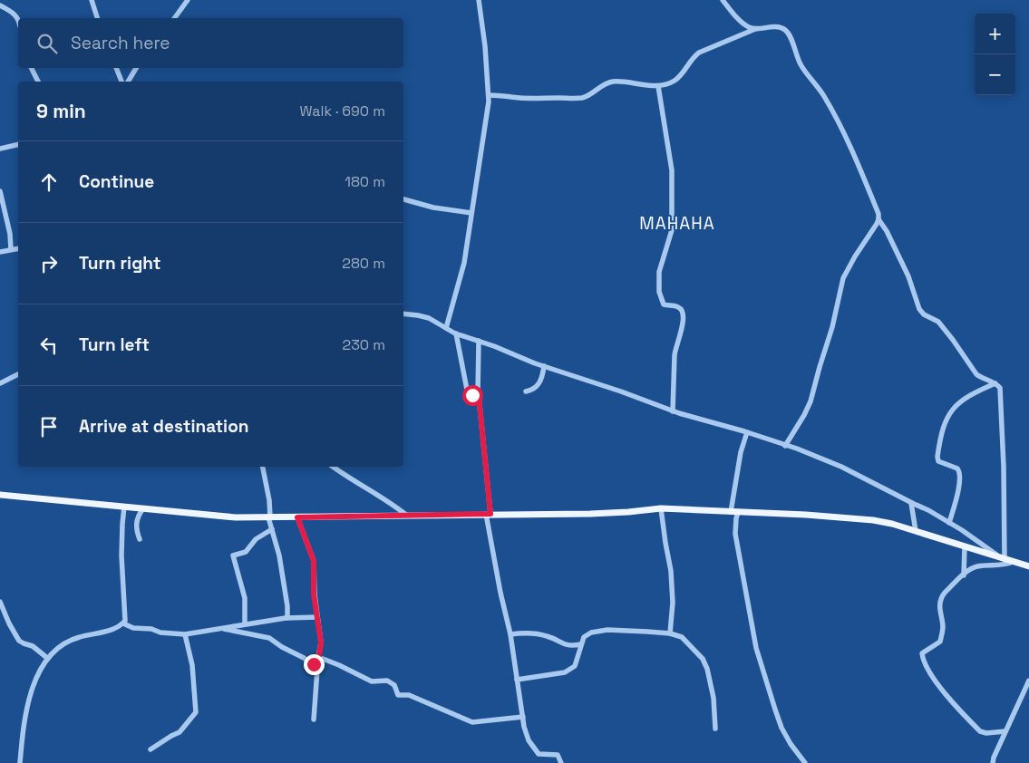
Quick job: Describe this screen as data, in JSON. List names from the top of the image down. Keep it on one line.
{"districts":["MAHAHA"],"page":{"map_buttons":["+","−"],"search":"Search here","heading":["9 min","Walk · 690 m"],"list":[["Continue","180 m"],["Turn right","280 m"],["Turn left","230 m"],"Arrive at destination"]}}
